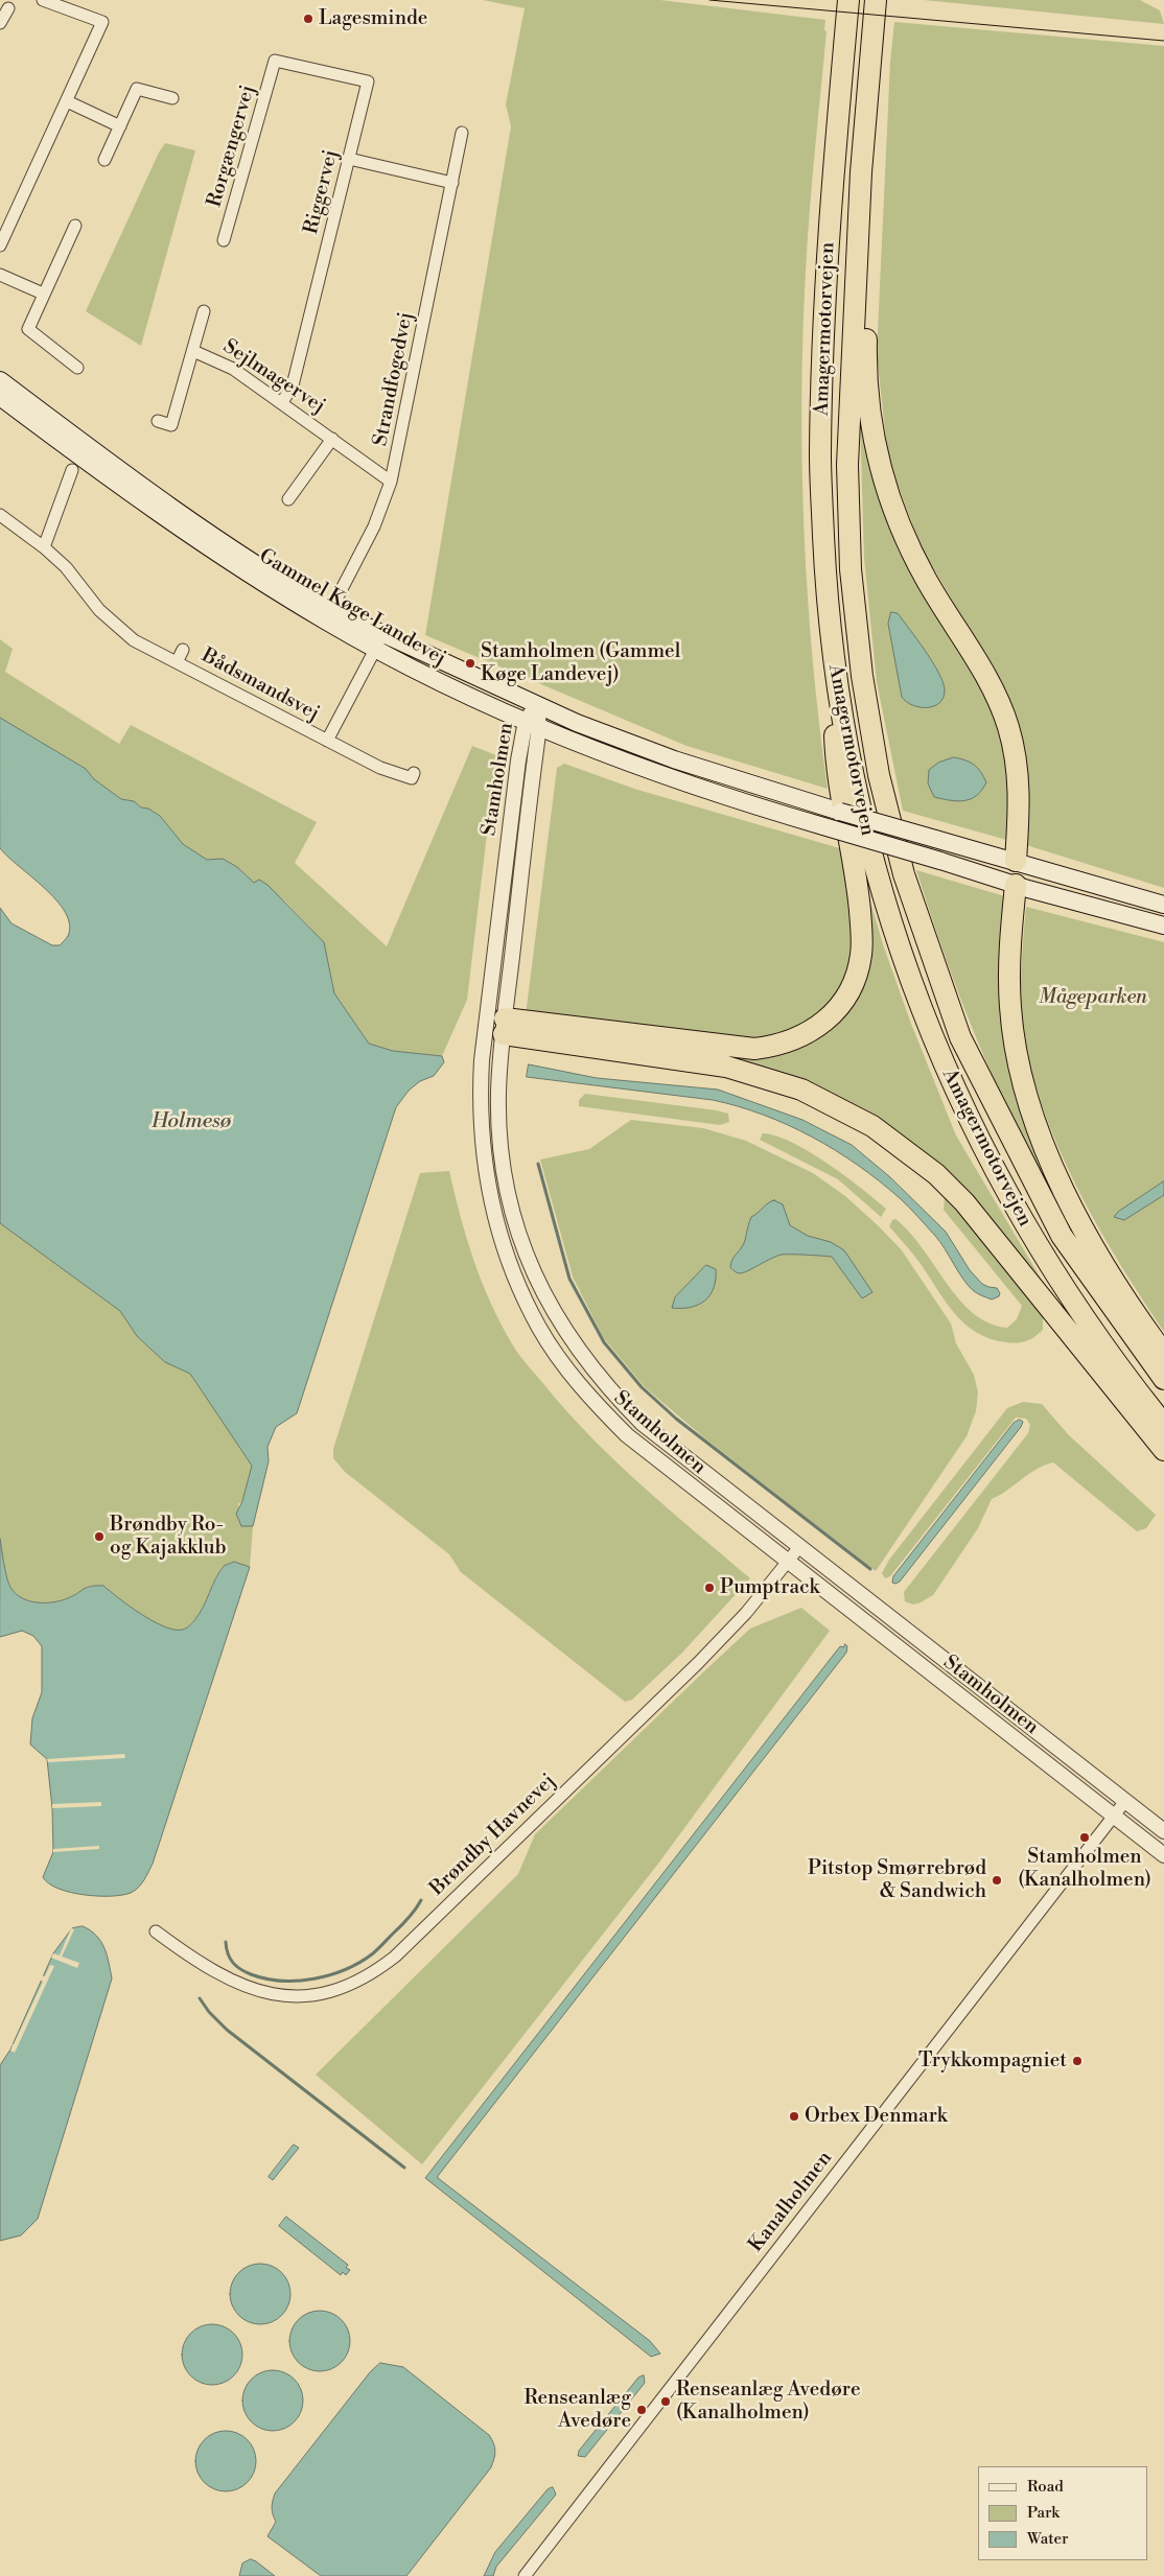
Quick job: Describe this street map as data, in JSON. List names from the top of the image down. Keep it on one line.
{"streets":{"highway":["Amagermotorvejen"],"main road":["Gammel Køge Landevej"],"street":["Rorgængervej","Riggervej","Sejlmagervej","Strandfogedvej","Bådsmandsvej","Stamholmen","Brøndby Havnevej","Kanalholmen"]},"crossings":[["Rorgængervej","Riggervej"],["Riggervej","Sejlmagervej"],["Sejlmagervej","Strandfogedvej"],["Strandfogedvej","Gammel Køge Landevej"],["Gammel Køge Landevej","Bådsmandsvej"],["Gammel Køge Landevej","Stamholmen"],["Stamholmen","Brøndby Havnevej"],["Stamholmen","Kanalholmen"]],"water":["Holmesø"],"parks":["Mågeparken"],"places":["Lagesminde","Stamholmen (Gammel Køge Landevej)","Brøndby Ro- og Kajakklub","Pumptrack","Stamholmen (Kanalholmen)","Pitstop Smørrebrød & Sandwich","Trykkompagniet","Orbex Denmark","Renseanlæg Avedøre (Kanalholmen)","Renseanlæg Avedøre"],"legend":["Road","Park","Water"]}
